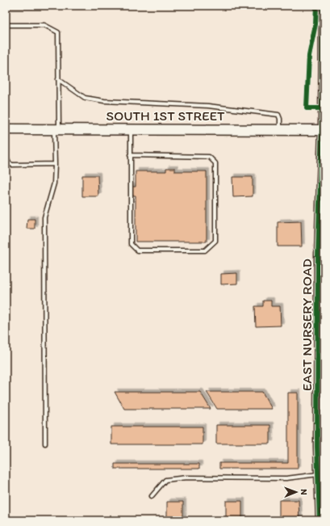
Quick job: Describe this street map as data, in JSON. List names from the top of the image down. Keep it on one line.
{"streets":{"main road":["SOUTH 1ST STREET"],"street":["EAST NURSERY ROAD"]},"crossings":[["SOUTH 1ST STREET","EAST NURSERY ROAD"]],"north":"right"}
